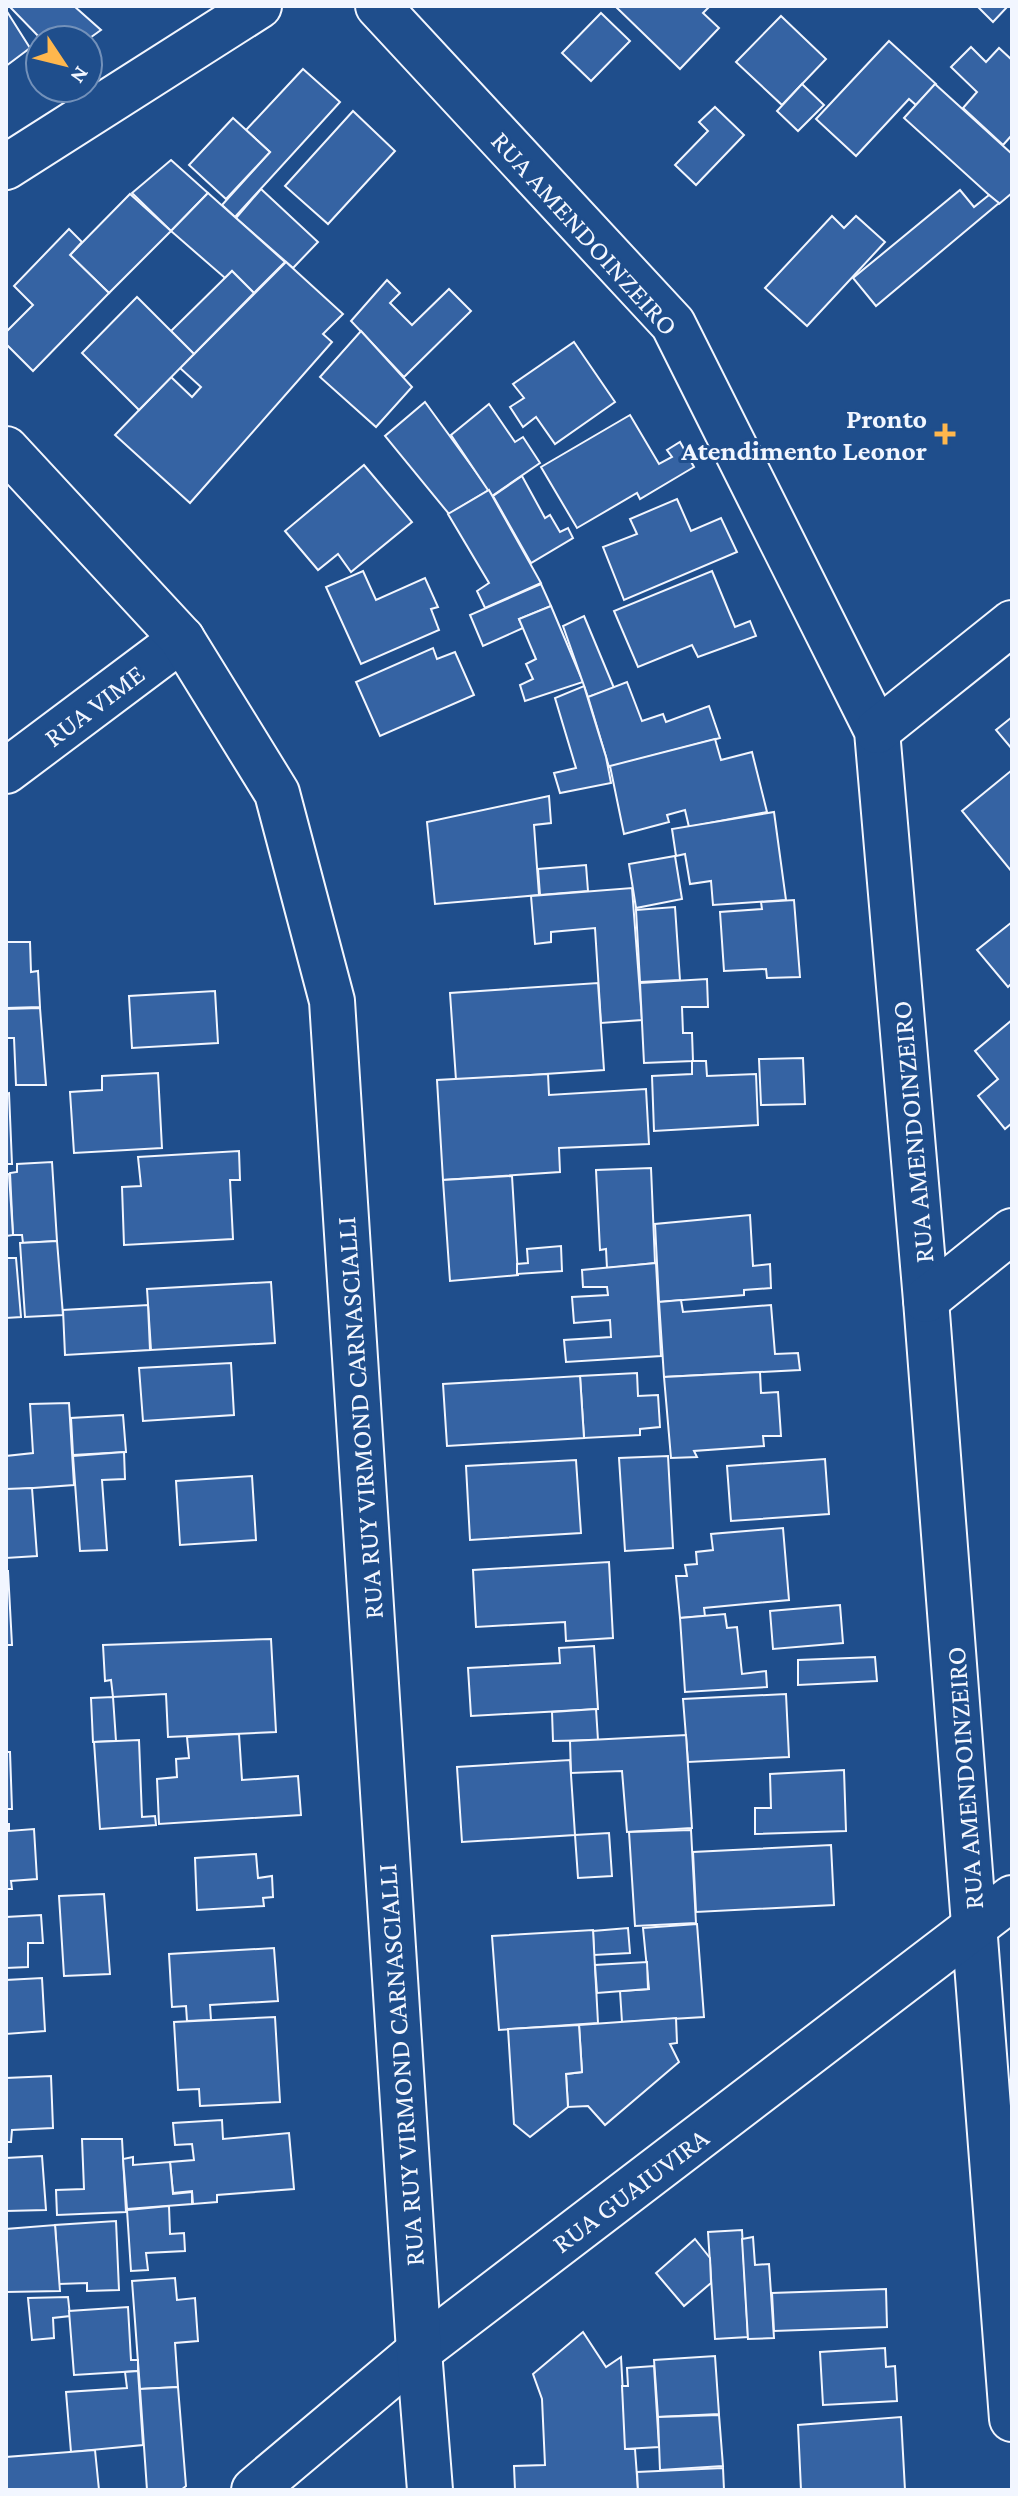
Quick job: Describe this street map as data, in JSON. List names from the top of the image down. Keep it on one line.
{"streets":{"street":["RUA AMENDOINZEIRO","RUA VIME","RUA RUY VIRMOND CARNASCIALLI","RUA GUAIUVIRA"]},"crossings":[["RUA AMENDOINZEIRO","RUA GUAIUVIRA"],["RUA VIME","RUA RUY VIRMOND CARNASCIALLI"],["RUA RUY VIRMOND CARNASCIALLI","RUA GUAIUVIRA"]],"places":{"health":["Pronto Atendimento Leonor"]},"north":"bottom right"}
